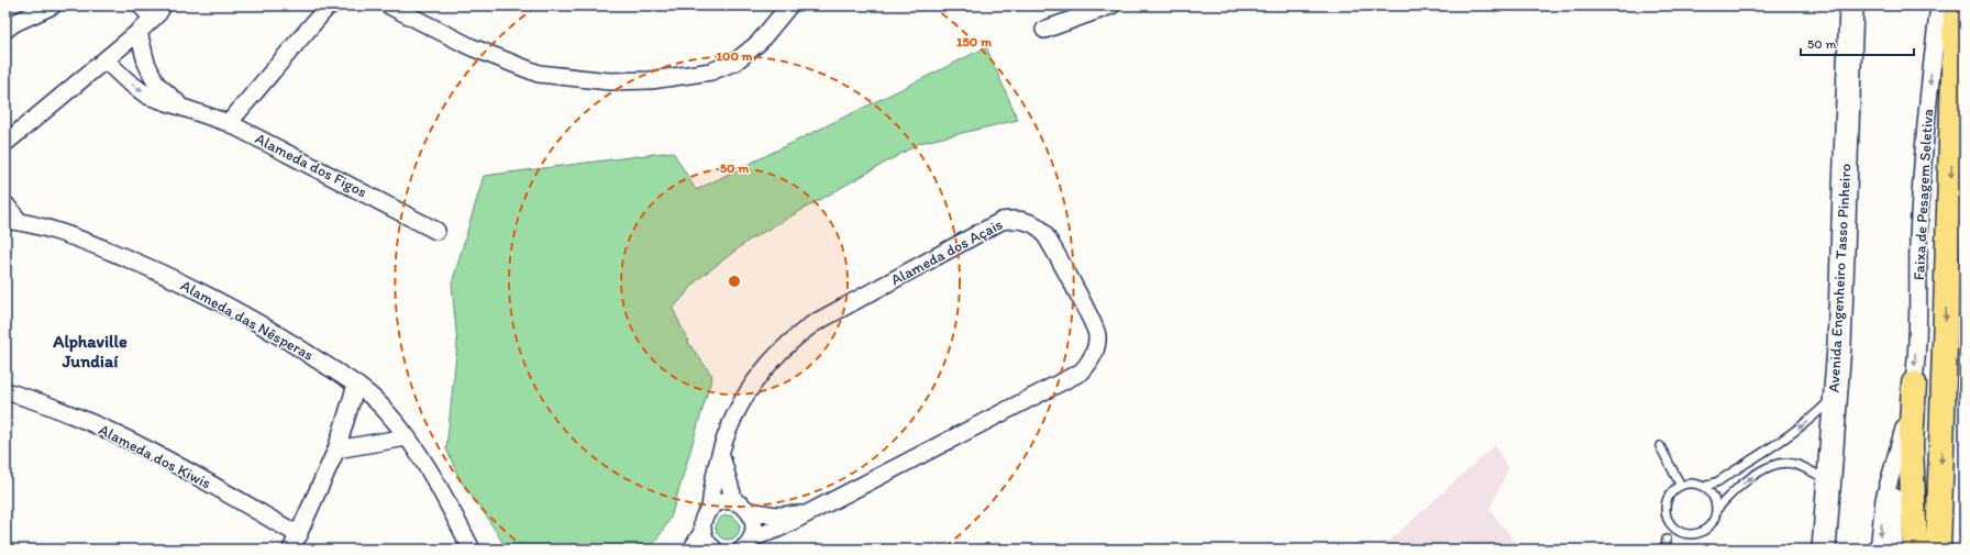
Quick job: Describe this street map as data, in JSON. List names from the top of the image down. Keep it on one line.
{"streets":{"main road":["Avenida Engenheiro Tasso Pinheiro"],"street":["Alameda dos Figos","Faixa de Pesagem Seletiva","Alameda dos Açais","Alameda das Nêsperas","Alameda dos Kiwis"]},"one_way":["Faixa de Pesagem Seletiva"],"districts":["Alphaville Jundiaí"],"scale_bar":"50 m","rings":["150 m","100 m","50 m"]}
